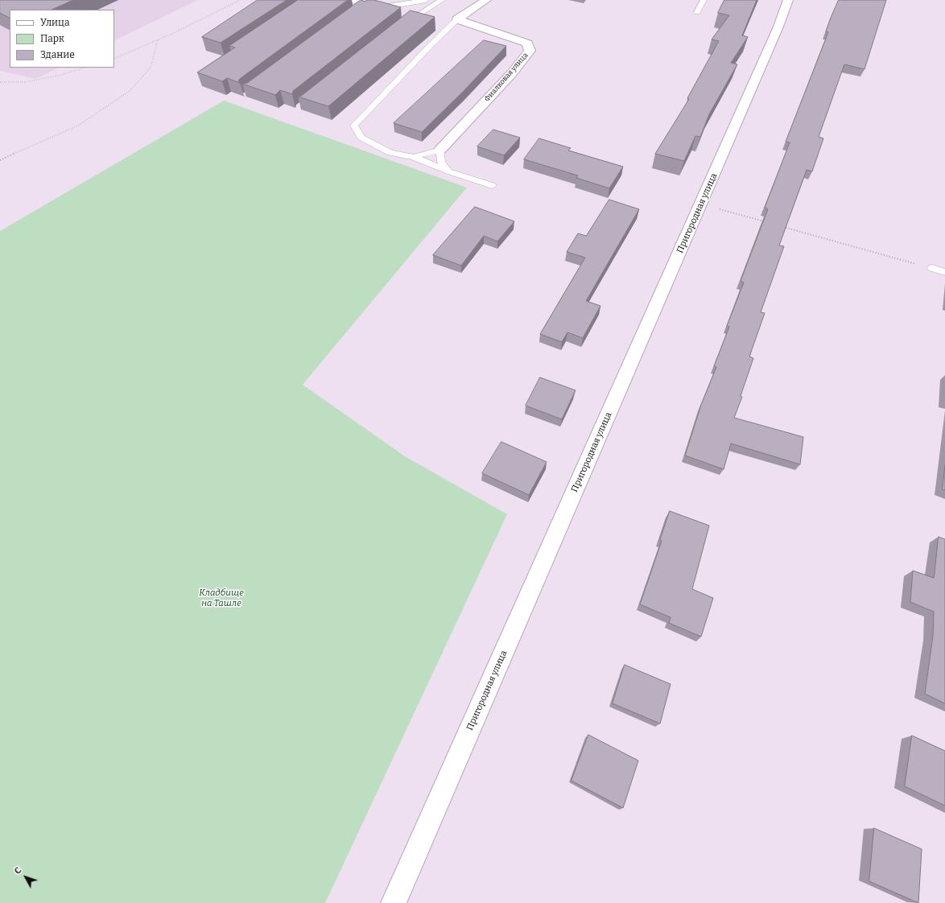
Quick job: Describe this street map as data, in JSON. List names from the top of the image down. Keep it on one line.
{"streets":{"street":["Фиалковая улица","Пригородная улица"]},"parks":["Кладбище на Ташле"],"legend":["Улица","Парк","Здание"],"north":"top left"}
